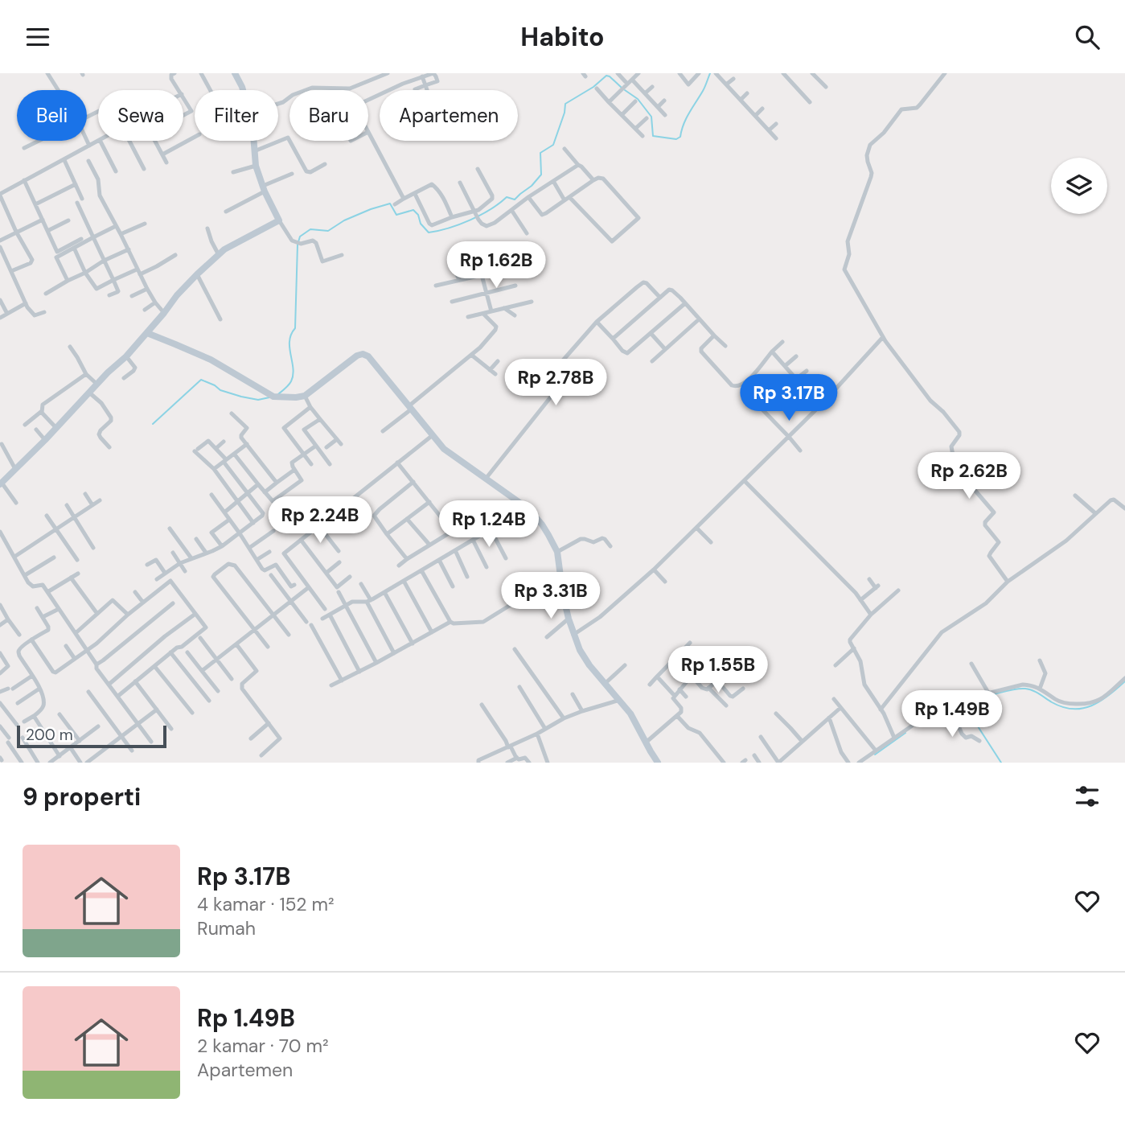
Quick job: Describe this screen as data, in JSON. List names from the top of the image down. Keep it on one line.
{"scale_bar":"200 m","page":{"header":"Habito","chip":["Beli","Sewa","Filter","Baru","Apartemen"],"price":["Rp 1.62B","Rp 2.78B","Rp 3.17B","Rp 2.62B","Rp 2.24B","Rp 1.24B","Rp 3.31B","Rp 1.55B","Rp 1.49B"],"scale":"200 m","heading":"9 properti","list":[{"name":"Rp 3.17B","note":"4 kamar · 152 m² · Rumah"},{"name":"Rp 1.49B","note":"2 kamar · 70 m² · Apartemen"}]}}
